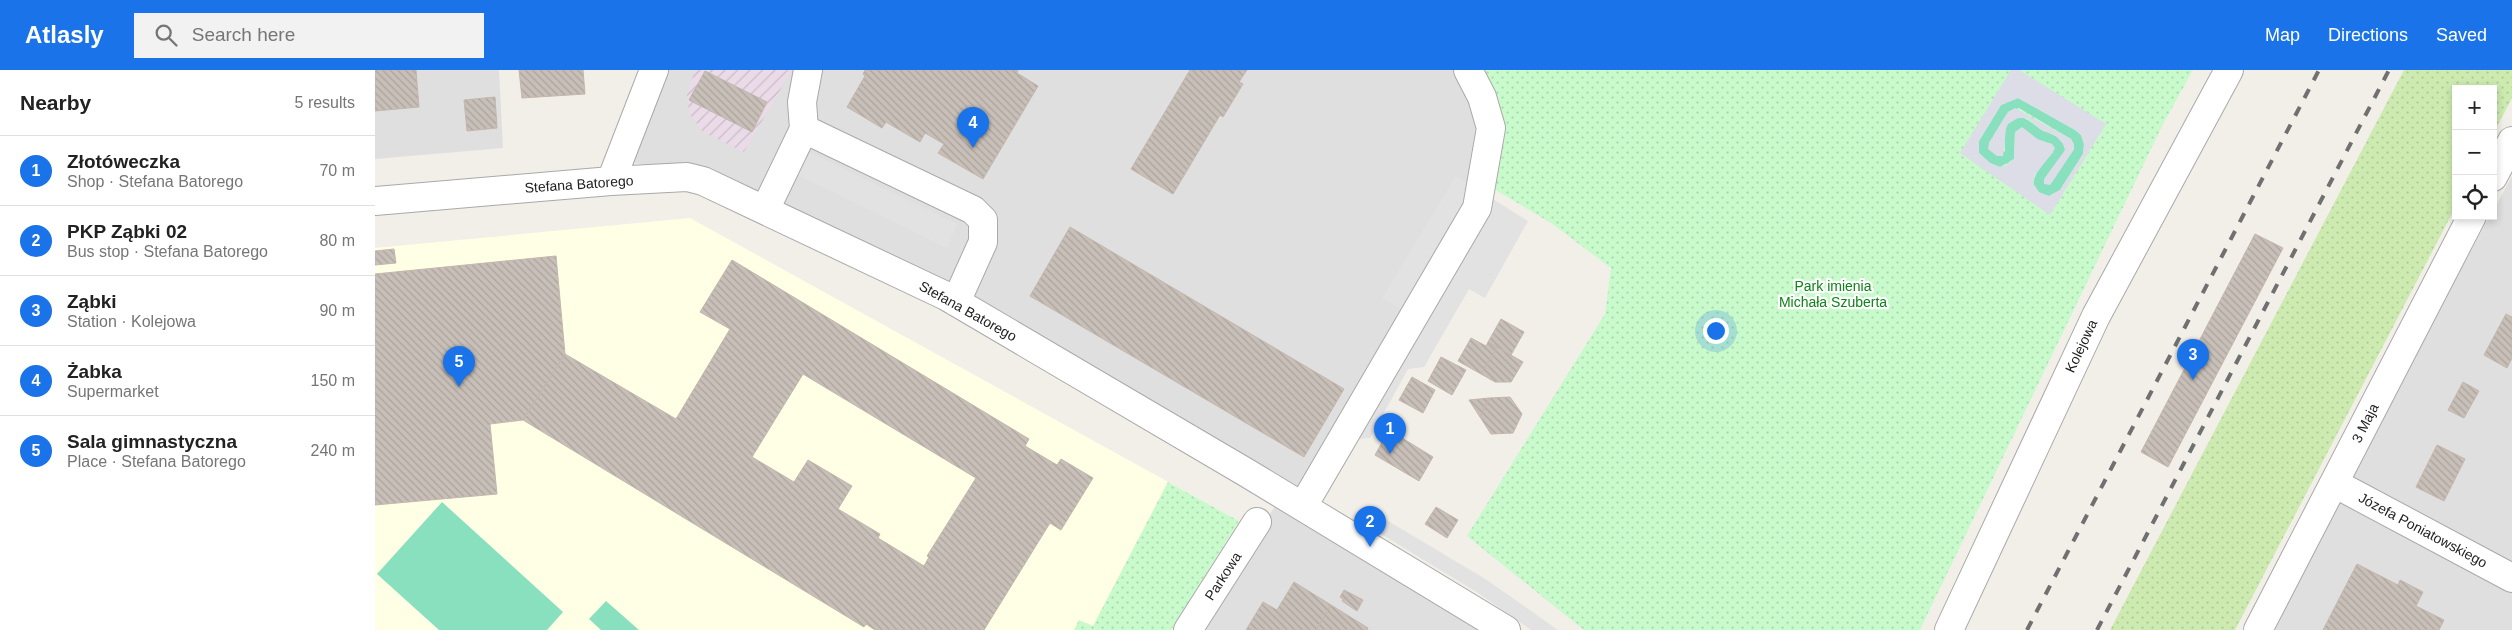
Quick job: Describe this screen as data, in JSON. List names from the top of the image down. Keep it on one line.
{"streets":{"street":["Stefana Batorego","Kolejowa","3 Maja","Józefa Poniatowskiego","Parkowa"]},"crossings":[["3 Maja","Józefa Poniatowskiego"]],"parks":["Park imienia Michała Szuberta"],"page":{"header":"Atlasly","search":"Search here","nav":["Map","Directions","Saved"],"heading":["Nearby","5 results"],"map_buttons":["+","−"],"pins":["4","3","5","1","2"],"list":[{"mark":"1","name":"Złotóweczka","note":"Shop · Stefana Batorego","value":"70 m"},{"mark":"2","name":"PKP Ząbki 02","note":"Bus stop · Stefana Batorego","value":"80 m"},{"mark":"3","name":"Ząbki","note":"Station · Kolejowa","value":"90 m"},{"mark":"4","name":"Żabka","note":"Supermarket","value":"150 m"},{"mark":"5","name":"Sala gimnastyczna","note":"Place · Stefana Batorego","value":"240 m"}]}}
